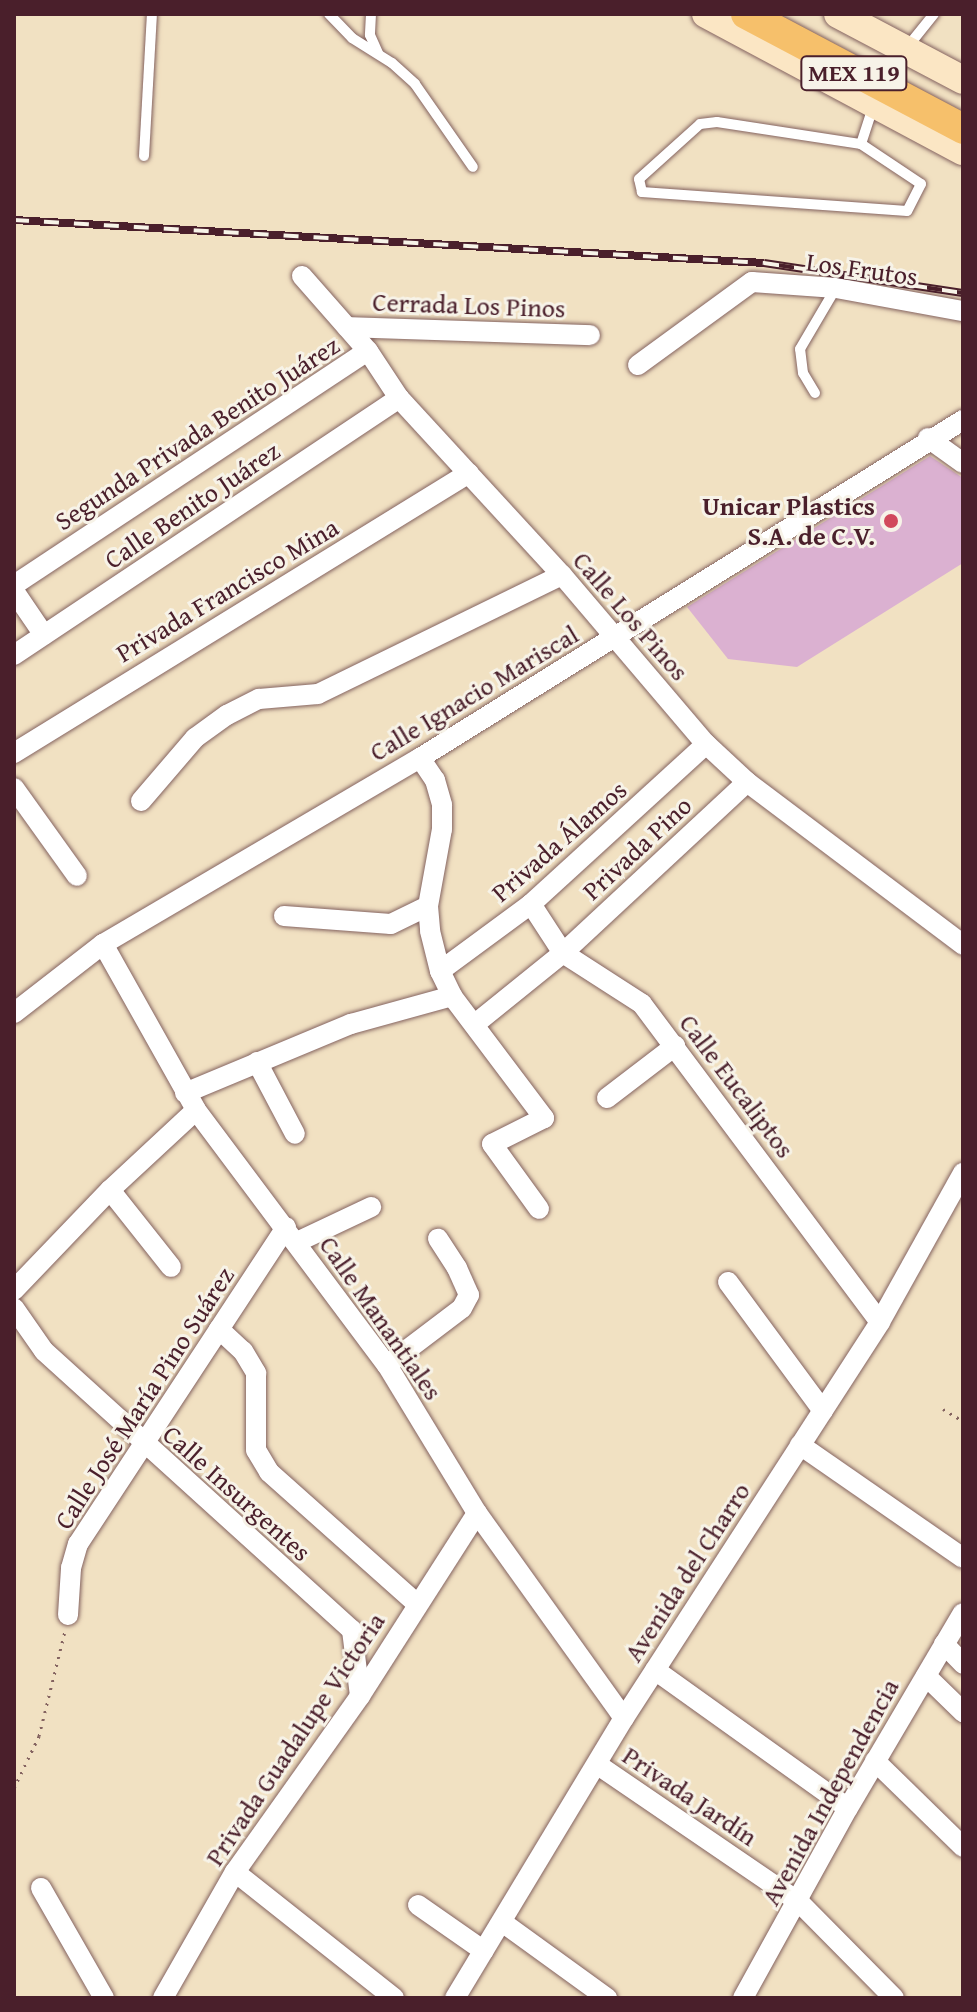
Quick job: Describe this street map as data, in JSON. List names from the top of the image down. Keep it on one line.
{"streets":{"main road":["MEX 119"],"street":["Los Frutos","Cerrada Los Pinos","Segunda Privada Benito Juárez","Calle Benito Juárez","Privada Francisco Mina","Calle Los Pinos","Calle Ignacio Mariscal","Privada Álamos","Privada Pino","Calle Eucaliptos","Calle Manantiales","Calle José María Pino Suárez","Calle Insurgentes","Avenida del Charro","Privada Guadalupe Victoria","Avenida Independencia","Privada Jardín"]},"crossings":[["Cerrada Los Pinos","Calle Los Pinos"],["Segunda Privada Benito Juárez","Calle Los Pinos"],["Calle Benito Juárez","Calle Los Pinos"],["Privada Francisco Mina","Calle Los Pinos"],["Calle Los Pinos","Calle Ignacio Mariscal"],["Calle Los Pinos","Privada Álamos"],["Calle Los Pinos","Privada Pino"],["Calle Ignacio Mariscal","Calle Manantiales"],["Privada Álamos","Calle Eucaliptos"],["Privada Pino","Calle Eucaliptos"],["Calle Eucaliptos","Avenida del Charro"],["Calle Manantiales","Calle José María Pino Suárez"],["Calle Manantiales","Avenida del Charro"],["Calle Manantiales","Privada Guadalupe Victoria"],["Calle José María Pino Suárez","Calle Insurgentes"],["Calle Insurgentes","Privada Guadalupe Victoria"],["Avenida del Charro","Privada Jardín"],["Avenida Independencia","Privada Jardín"]],"places":["Unicar Plastics S.A. de C.V."]}
